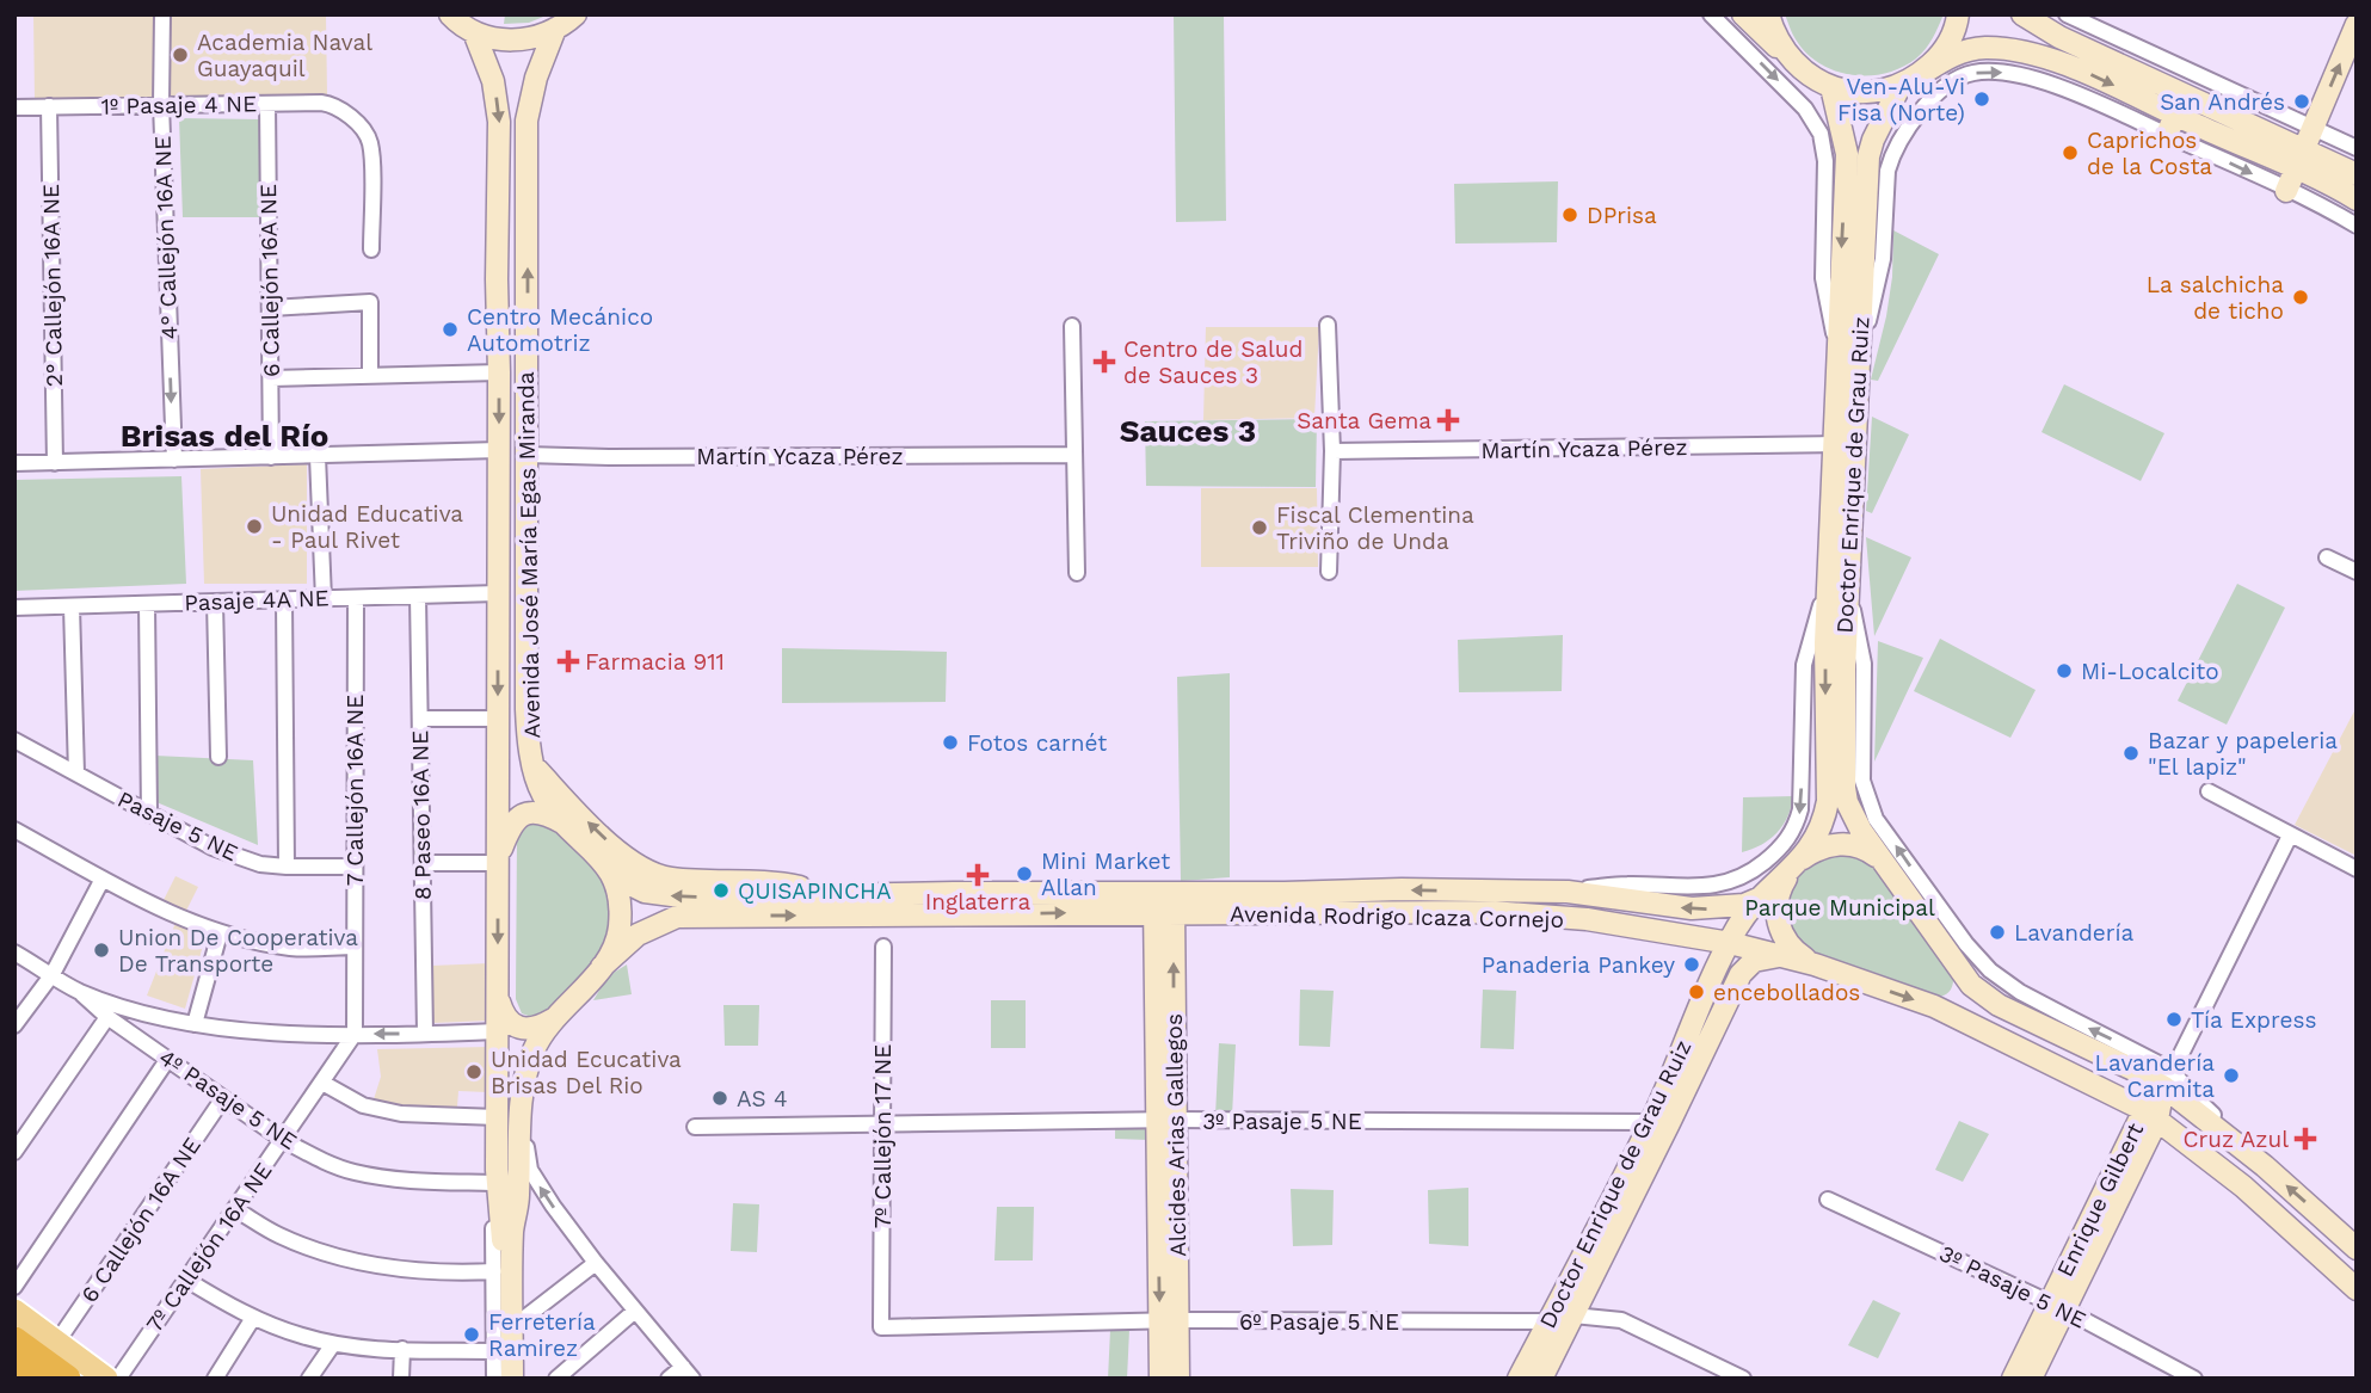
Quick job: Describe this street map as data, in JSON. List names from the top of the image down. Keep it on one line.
{"streets":{"street":["1º Pasaje 4 NE","4° Callejón 16A NE","6 Callejón 16A NE","2° Callejón 16A NE","Martín Ycaza Pérez","Doctor Enrique de Grau Ruiz","Avenida José María Egas Miranda","Pasaje 4A NE","7 Callejón 16A NE","8 Paseo 16A NE","Pasaje 5 NE","Avenida Rodrigo Icaza Cornejo","4º Pasaje 5 NE","3º Pasaje 5 NE","Alcides Arias Gallegos","7º Callejón 17 NE","Enrique Gilbert","7º Callejón 16A NE","6º Pasaje 5 NE"]},"crossings":[["1º Pasaje 4 NE","4° Callejón 16A NE"],["1º Pasaje 4 NE","6 Callejón 16A NE"],["1º Pasaje 4 NE","2° Callejón 16A NE"],["6 Callejón 16A NE","4º Pasaje 5 NE"],["Martín Ycaza Pérez","Doctor Enrique de Grau Ruiz"],["Martín Ycaza Pérez","Avenida José María Egas Miranda"],["Doctor Enrique de Grau Ruiz","Avenida Rodrigo Icaza Cornejo"],["Doctor Enrique de Grau Ruiz","3º Pasaje 5 NE"],["Doctor Enrique de Grau Ruiz","6º Pasaje 5 NE"],["Avenida José María Egas Miranda","Pasaje 4A NE"],["Avenida José María Egas Miranda","Avenida Rodrigo Icaza Cornejo"],["Avenida José María Egas Miranda","4º Pasaje 5 NE"],["Pasaje 4A NE","7 Callejón 16A NE"],["Pasaje 4A NE","8 Paseo 16A NE"],["7 Callejón 16A NE","Pasaje 5 NE"],["7 Callejón 16A NE","7º Callejón 16A NE"],["Avenida Rodrigo Icaza Cornejo","Alcides Arias Gallegos"],["Avenida Rodrigo Icaza Cornejo","Enrique Gilbert"],["4º Pasaje 5 NE","7º Callejón 16A NE"],["3º Pasaje 5 NE","Alcides Arias Gallegos"],["3º Pasaje 5 NE","7º Callejón 17 NE"],["3º Pasaje 5 NE","Enrique Gilbert"],["Alcides Arias Gallegos","6º Pasaje 5 NE"],["7º Callejón 17 NE","6º Pasaje 5 NE"]],"one_way":["4° Callejón 16A NE"],"districts":["Sauces 3","Brisas del Río"],"parks":["Parque Municipal"],"places":{"other":["Academia Naval Guayaquil","Ven-Alu-Vi Fisa (Norte)","San Andrés","Caprichos de la Costa","DPrisa","La salchicha de ticho","Centro Mecánico Automotriz","Unidad Educativa - Paul Rivet","Fiscal Clementina Triviño de Unda","Mi-Localcito","Fotos carnét","Bazar y papeleria \"El lapiz\"","Mini Market Allan","QUISAPINCHA","Lavandería","Union De Cooperativa De Transporte","Panaderia Pankey","encebollados","Tía Express","Unidad Ecucativa Brisas Del Rio","Lavandería Carmita","AS 4","Ferretería Ramirez"],"health":["Centro de Salud de Sauces 3","Santa Gema","Farmacia 911","Inglaterra","Cruz Azul"]}}
